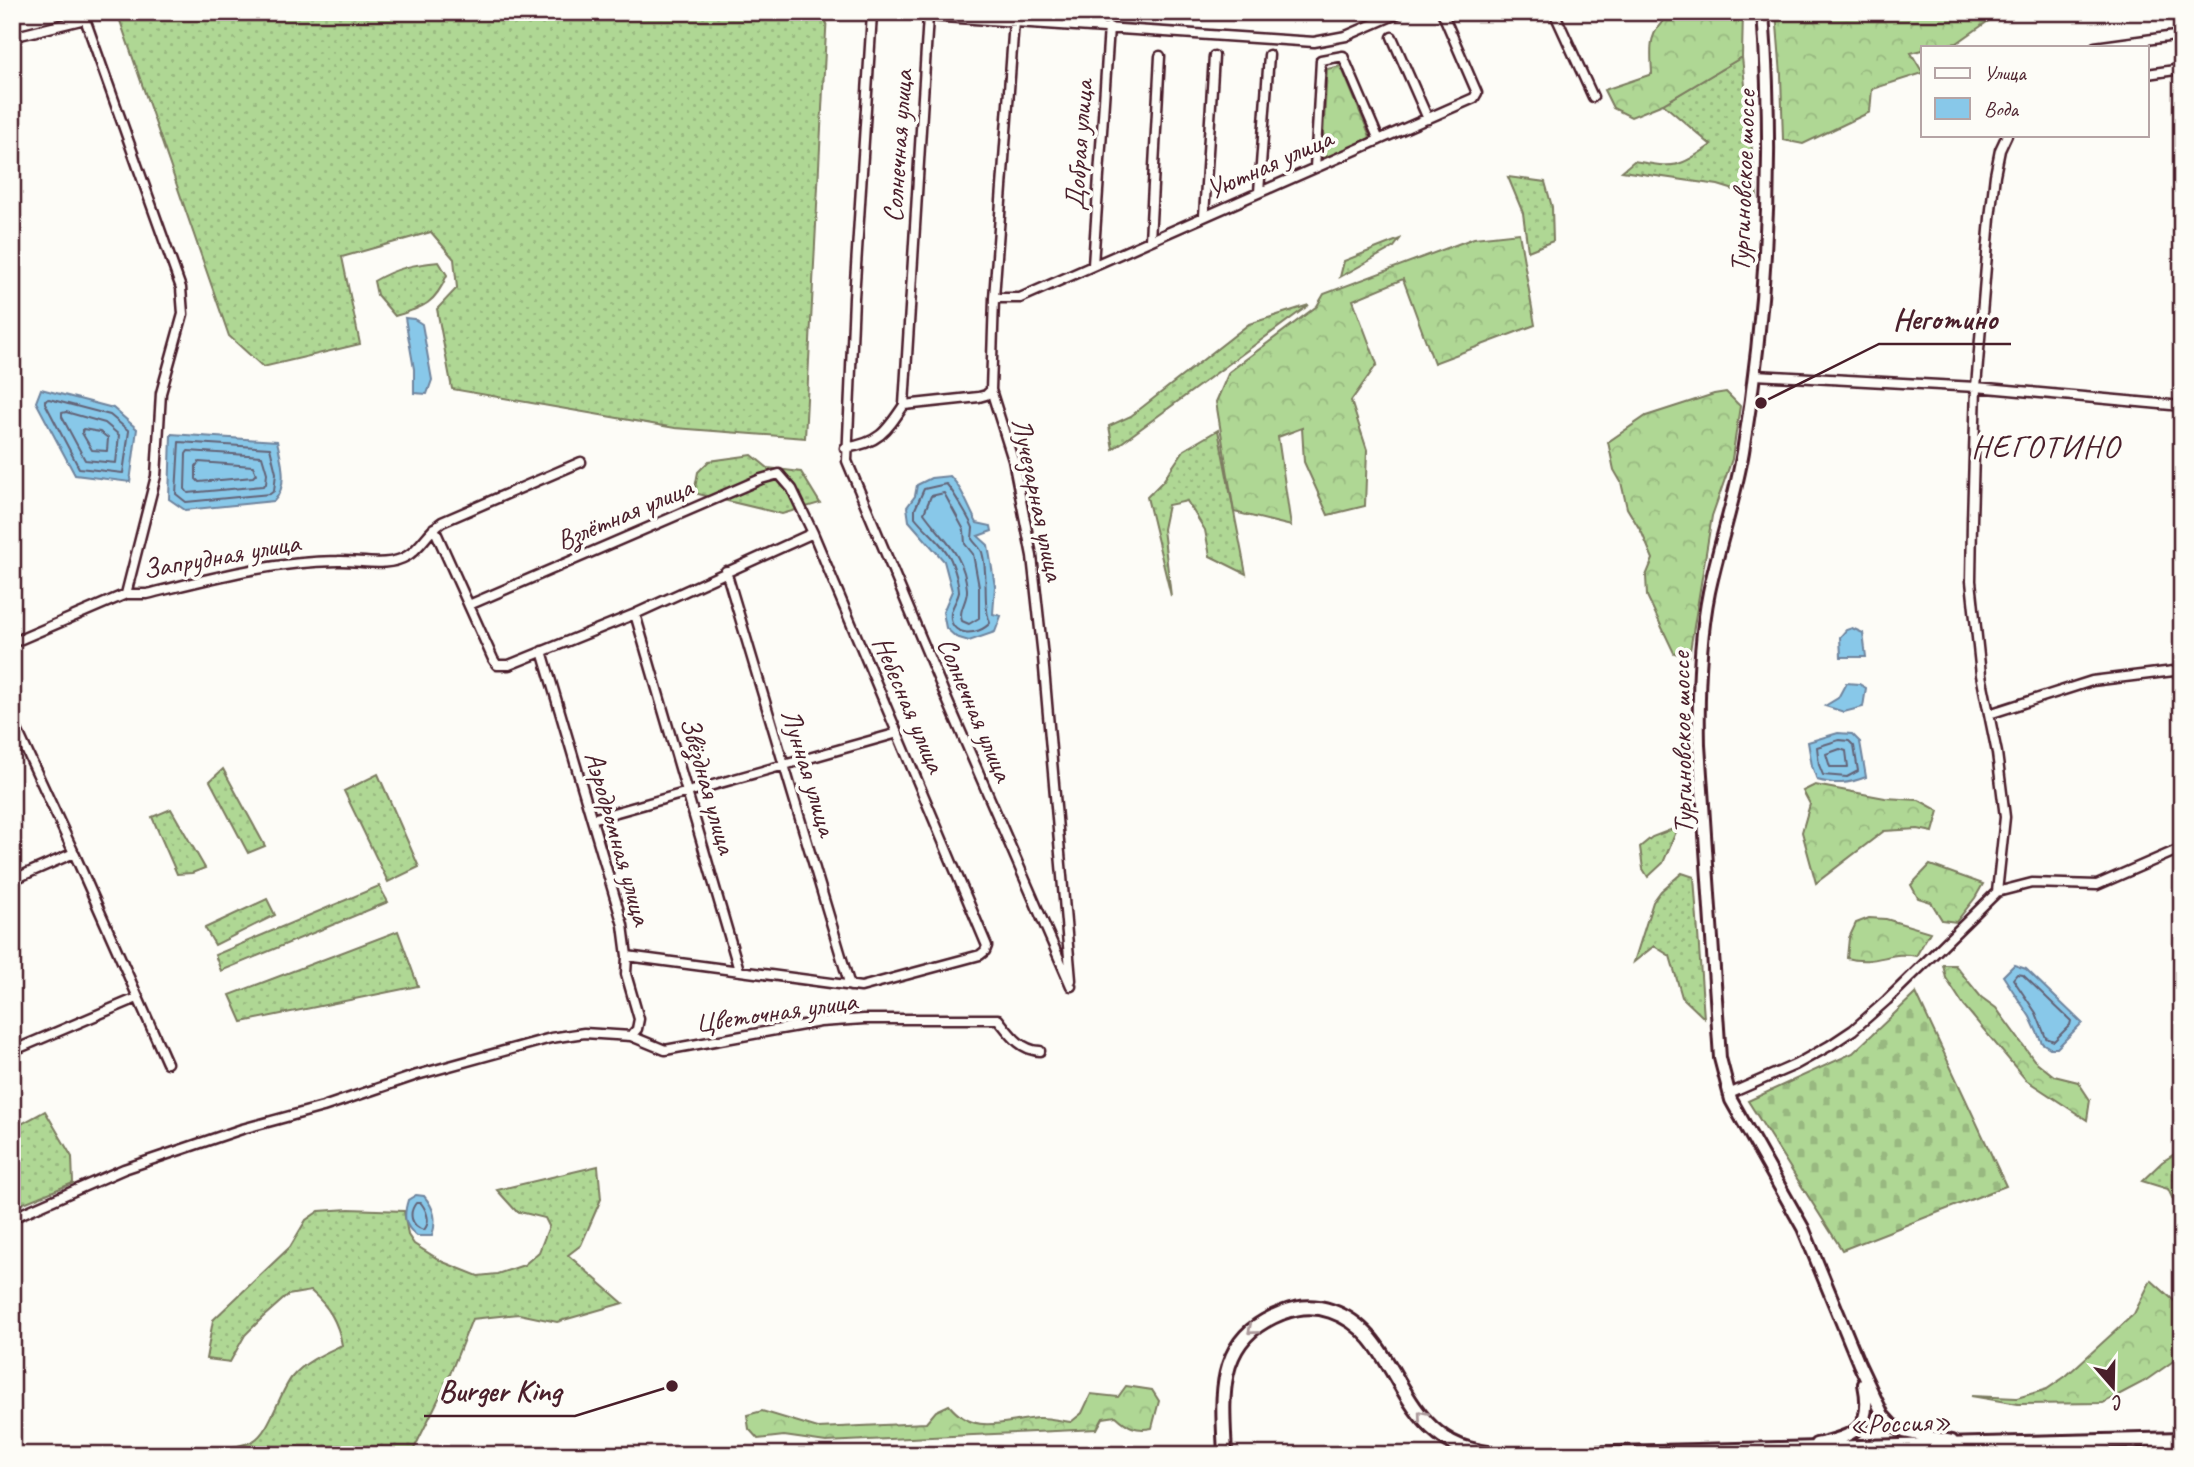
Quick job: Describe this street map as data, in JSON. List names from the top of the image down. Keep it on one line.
{"streets":{"main road":["Тургиновское шоссе","«Россия»"],"street":["Добрая улица","Солнечная улица","Уютная улица","Лучезарная улица","Взлётная улица","Запрудная улица","Небесная улица","Лунная улица","Звёздная улица","Аэродромная улица","Цветочная улица"]},"crossings":[["Добрая улица","Уютная улица"],["Солнечная улица","Лучезарная улица"],["Уютная улица","Лучезарная улица"],["Тургиновское шоссе","«Россия»"],["Взлётная улица","Небесная улица"],["Небесная улица","Лунная улица"],["Аэродромная улица","Цветочная улица"]],"districts":["НЕГОТИНО"],"places":["Неготино","Burger King"],"legend":["Улица","Вода"],"north":"bottom"}
